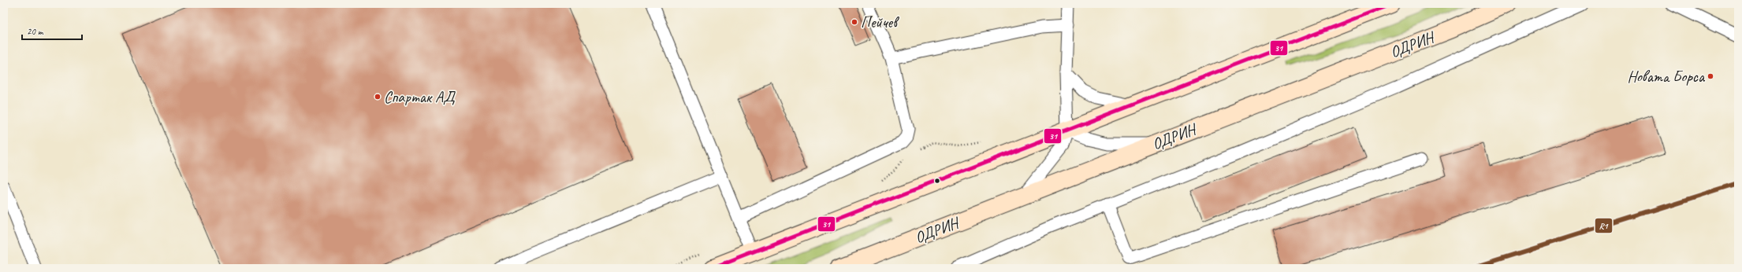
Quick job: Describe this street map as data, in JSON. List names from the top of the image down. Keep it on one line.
{"streets":{"main road":["ОДРИН"]},"places":["Пейчев","Новата Борса","Спартак АД"],"lines":["transit line 31","transit line R1"],"scale_bar":"20 m"}
